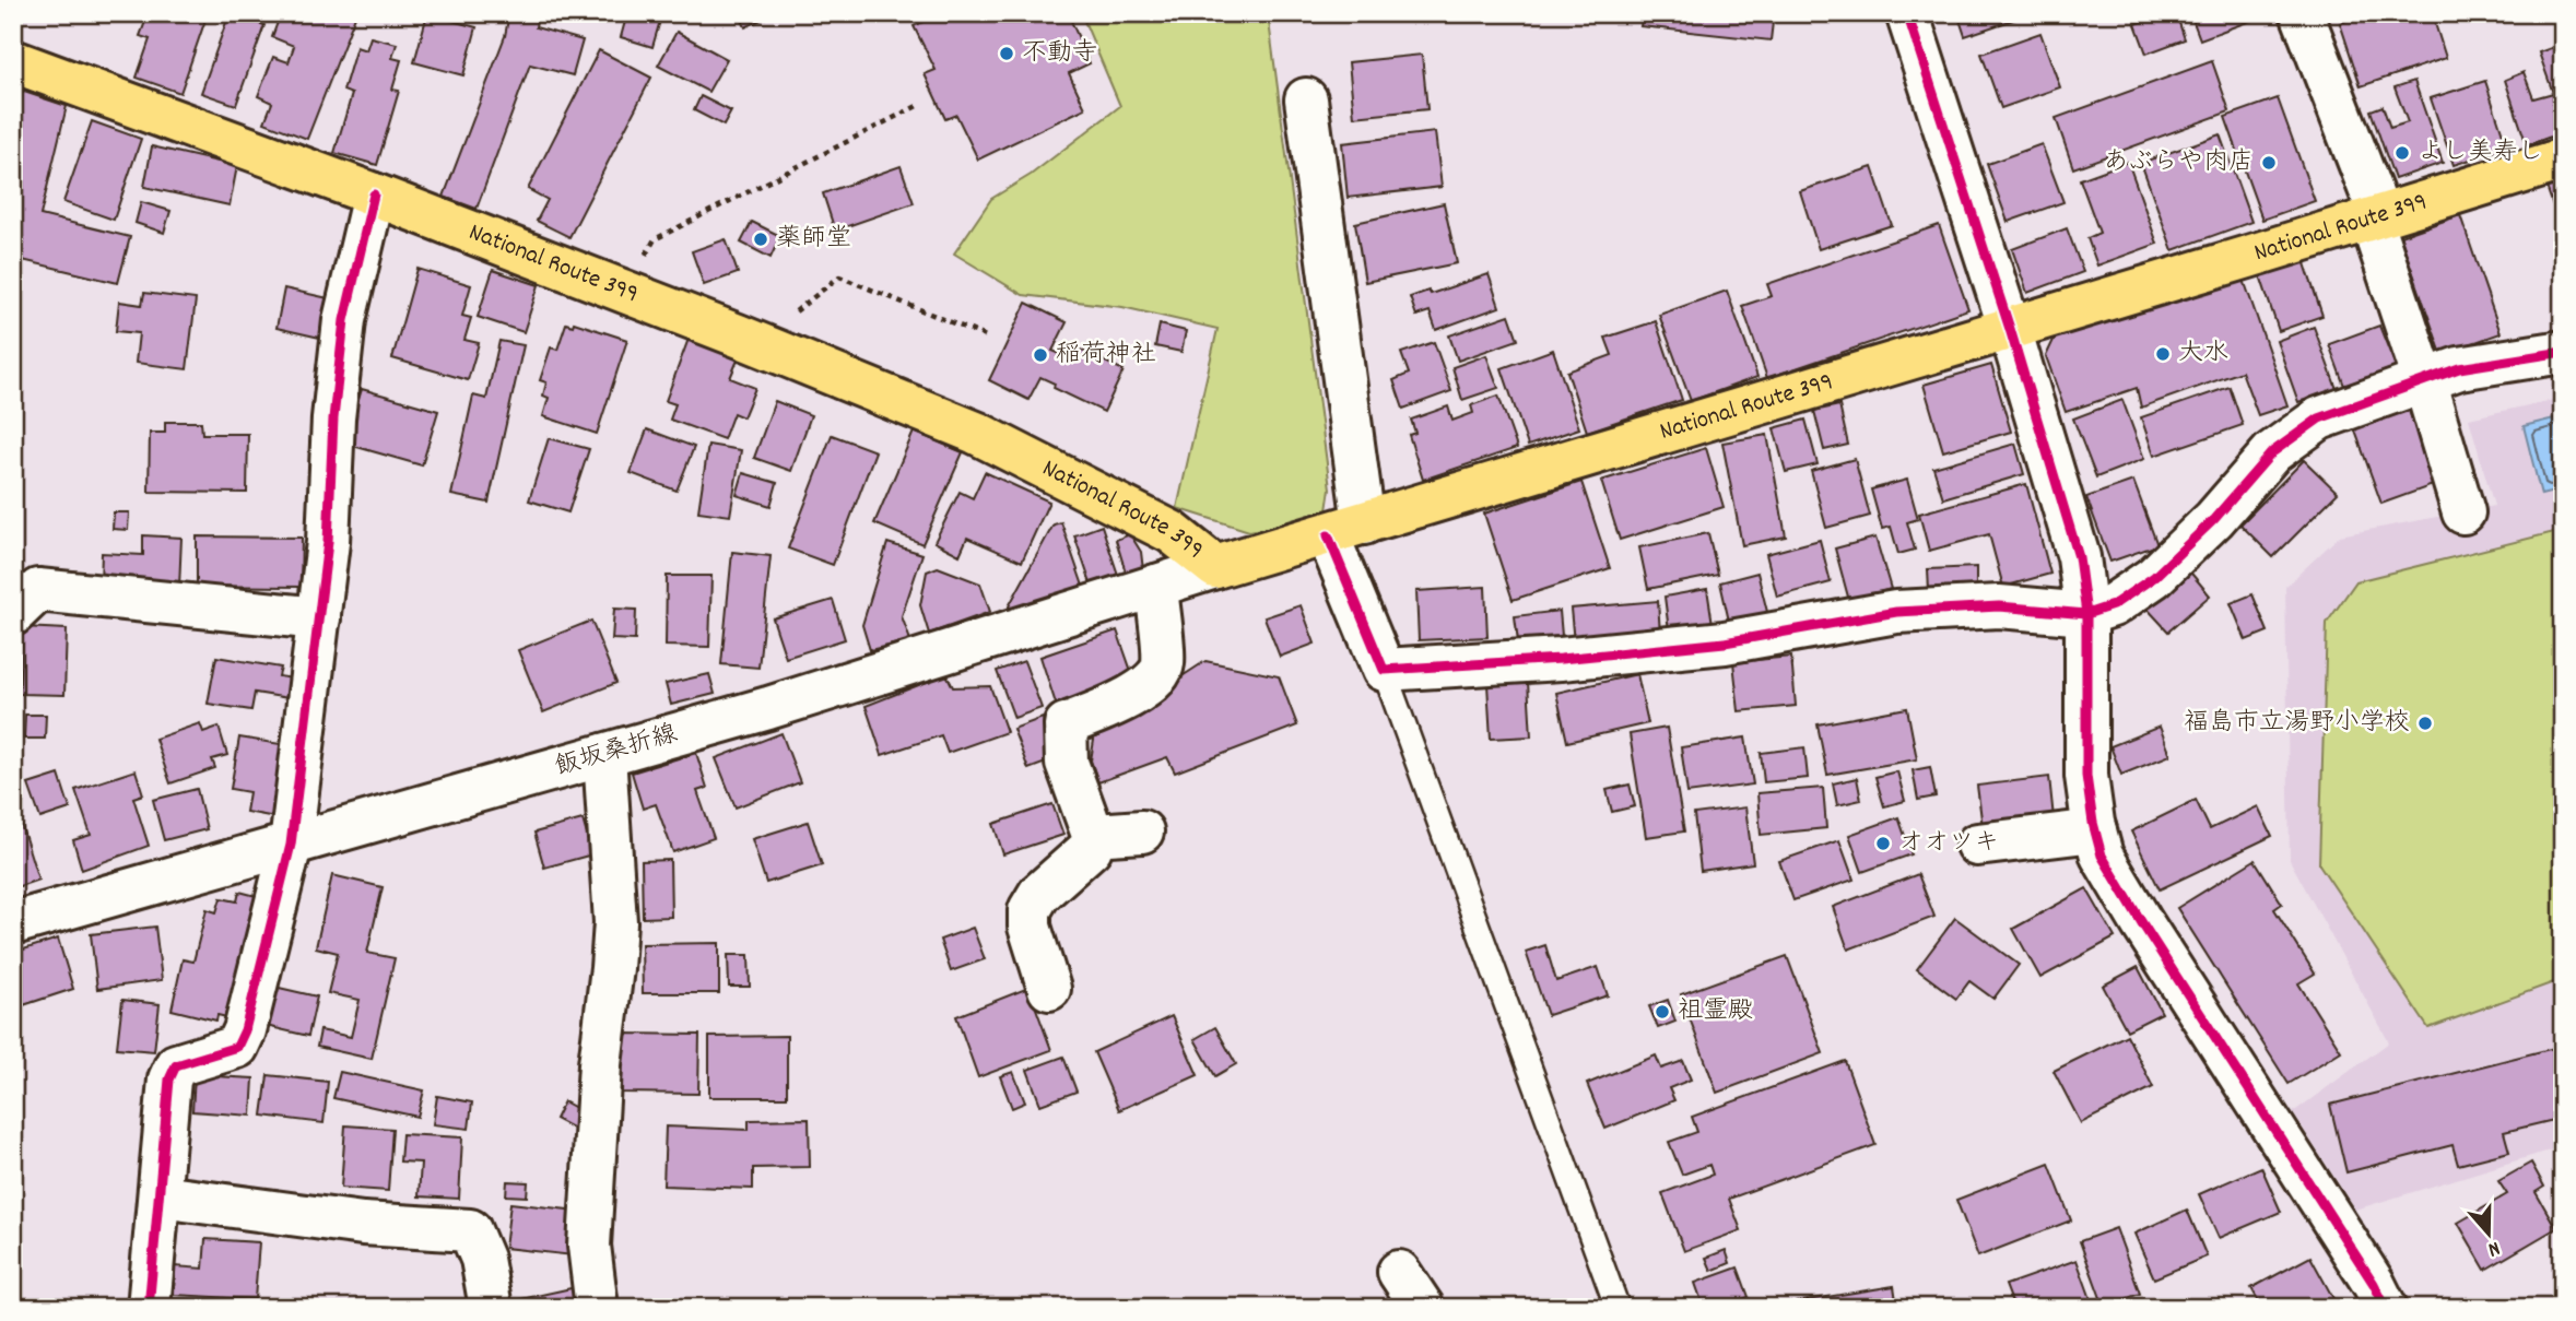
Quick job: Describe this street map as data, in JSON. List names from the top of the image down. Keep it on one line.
{"streets":{"highway":["National Route 399"],"street":["飯坂桑折線"]},"crossings":[["National Route 399","飯坂桑折線"]],"places":["不動寺","よし美寿し","あぶらや肉店","薬師堂","大水","稲荷神社","福島市立湯野小学校","オオツキ","祖霊殿"],"north":"bottom"}
